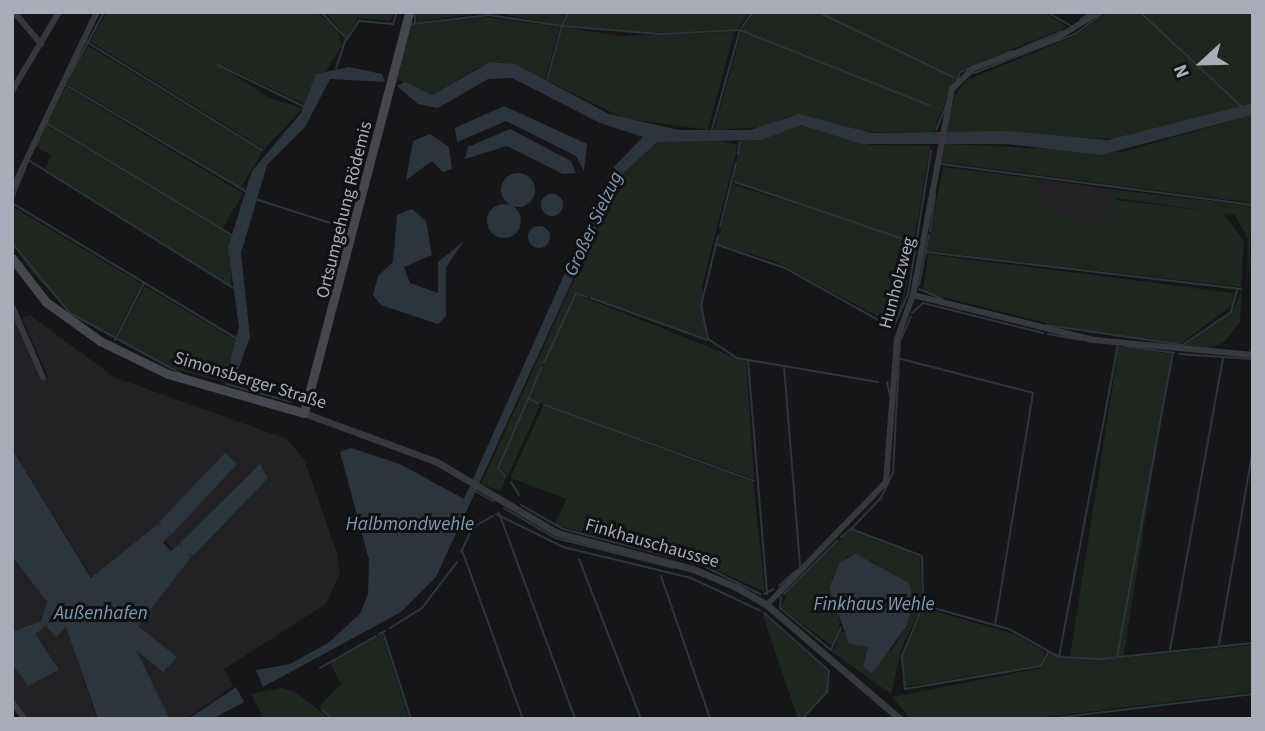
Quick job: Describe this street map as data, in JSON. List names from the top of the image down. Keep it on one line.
{"streets":{"main road":["Ortsumgehung Rödemis","Simonsberger Straße"],"street":["Hunholzweg","Finkhauschaussee"]},"crossings":[["Ortsumgehung Rödemis","Simonsberger Straße"],["Hunholzweg","Finkhauschaussee"],["Simonsberger Straße","Finkhauschaussee"]],"water":["Großer Sielzug","Halbmondwehle","Finkhaus Wehle","Außenhafen"],"north":"left"}
